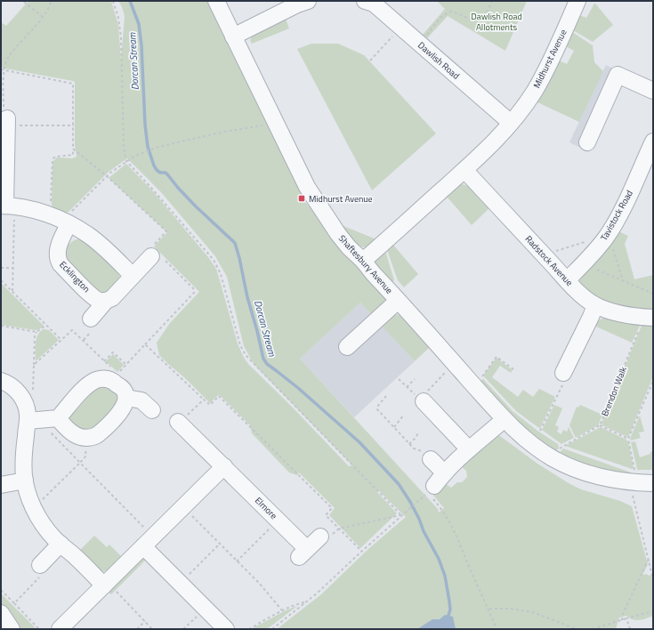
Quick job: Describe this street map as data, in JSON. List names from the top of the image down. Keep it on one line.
{"streets":{"street":["Midhurst Avenue","Dawlish Road","Tavistock Road","Radstock Avenue","Shaftesbury Avenue","Ecklington","Elmore"],"path":["Brendon Walk"]},"crossings":[["Midhurst Avenue","Dawlish Road"],["Midhurst Avenue","Radstock Avenue"],["Midhurst Avenue","Shaftesbury Avenue"],["Tavistock Road","Radstock Avenue"],["Radstock Avenue","Brendon Walk"]],"water":["Dorcan Stream"],"parks":["Dawlish Road Allotments"],"places":{"transit":["Midhurst Avenue"]}}
